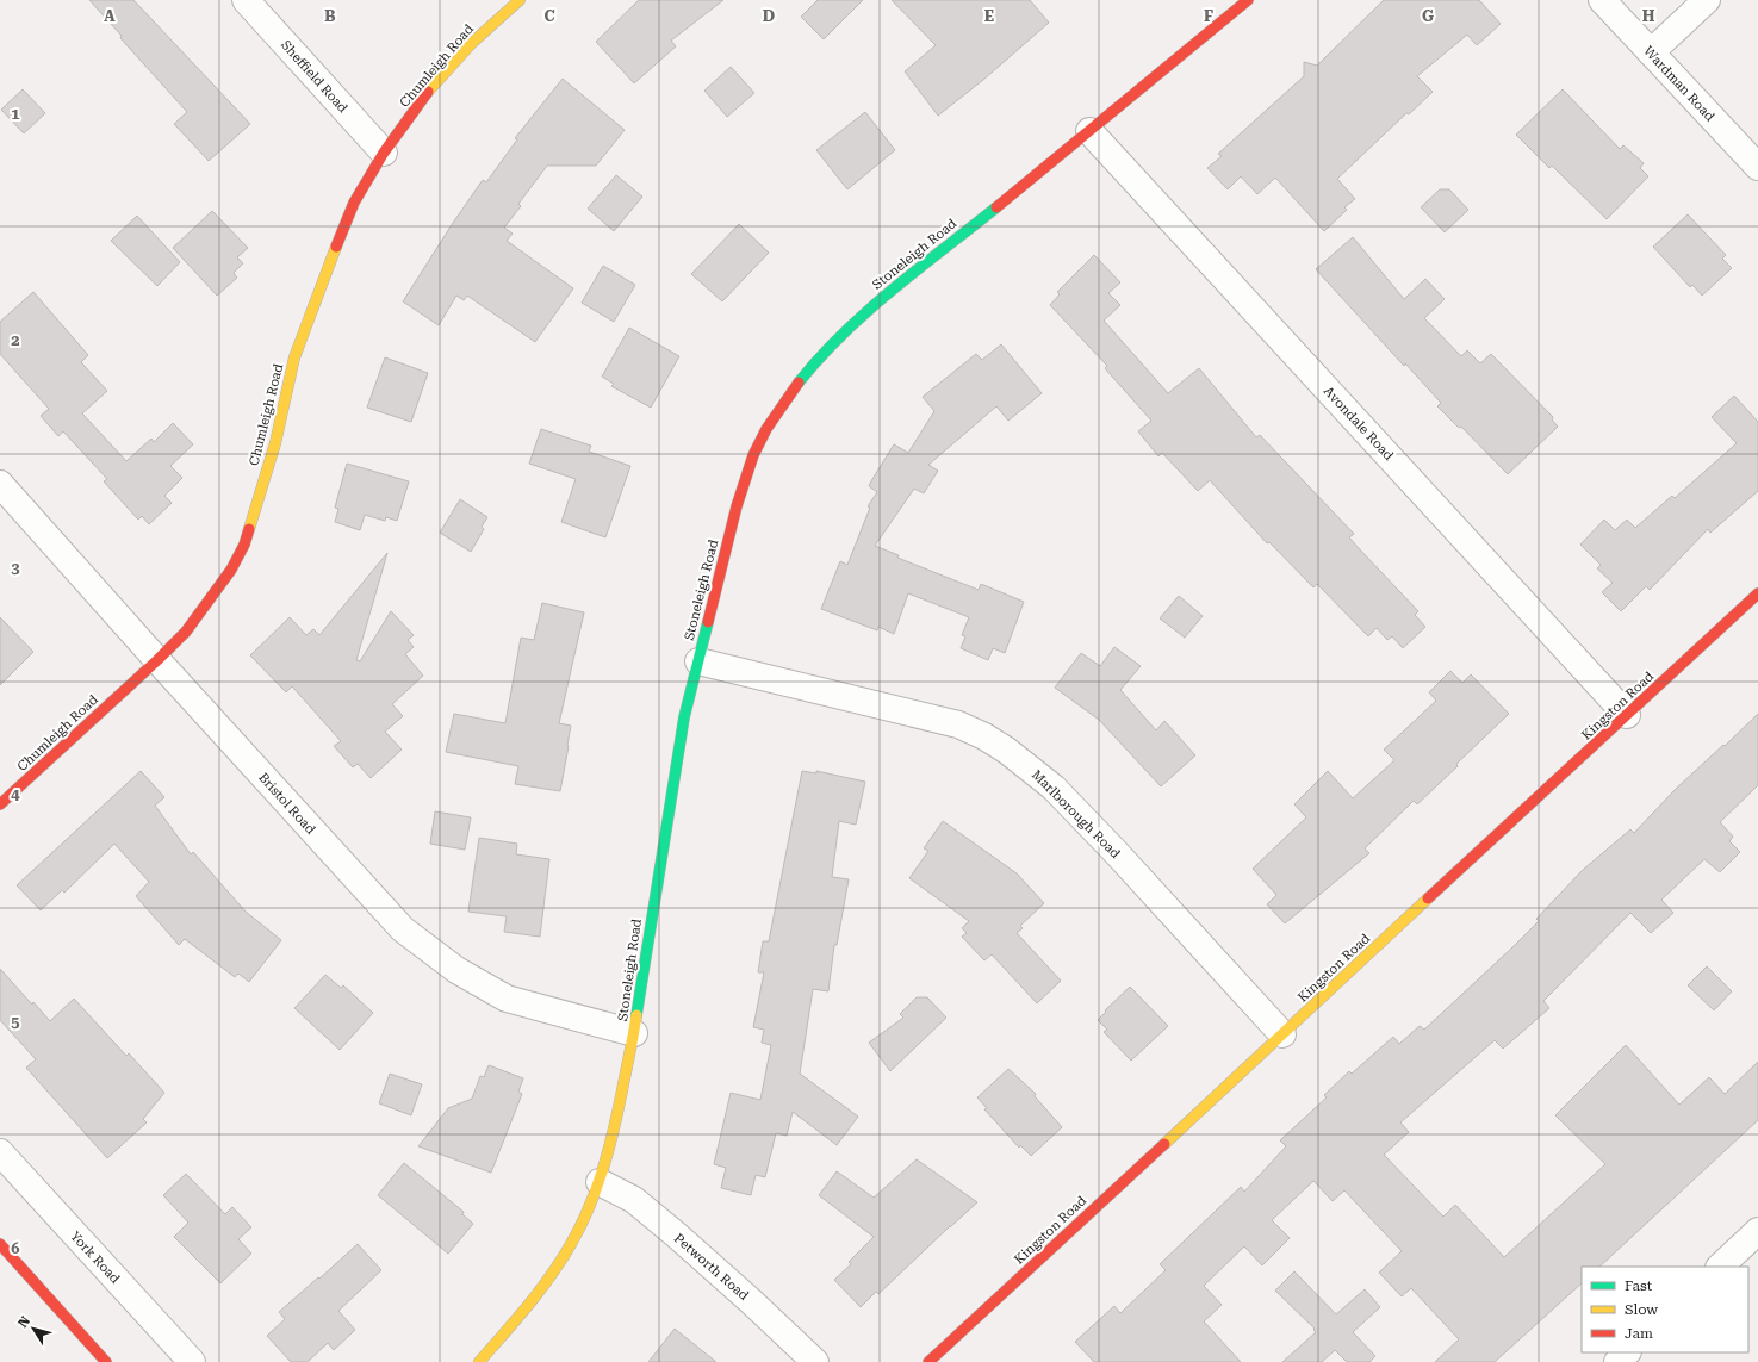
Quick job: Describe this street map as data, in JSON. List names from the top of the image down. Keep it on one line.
{"streets":{"street":["Chumleigh Road","Sheffield Road","Wardman Road","Stoneleigh Road","Avondale Road","Kingston Road","Bristol Road","Marlborough Road","York Road","Petworth Road"]},"crossings":[["Chumleigh Road","Sheffield Road"],["Chumleigh Road","Bristol Road"],["Stoneleigh Road","Avondale Road"],["Stoneleigh Road","Bristol Road"],["Stoneleigh Road","Marlborough Road"],["Stoneleigh Road","Petworth Road"],["Avondale Road","Kingston Road"],["Kingston Road","Marlborough Road"]],"legend":["Fast","Slow","Jam"],"north":"top left","grid":{"columns":["A","B","C","D","E","F","G","H"],"rows":["1","2","3","4","5","6"]}}
